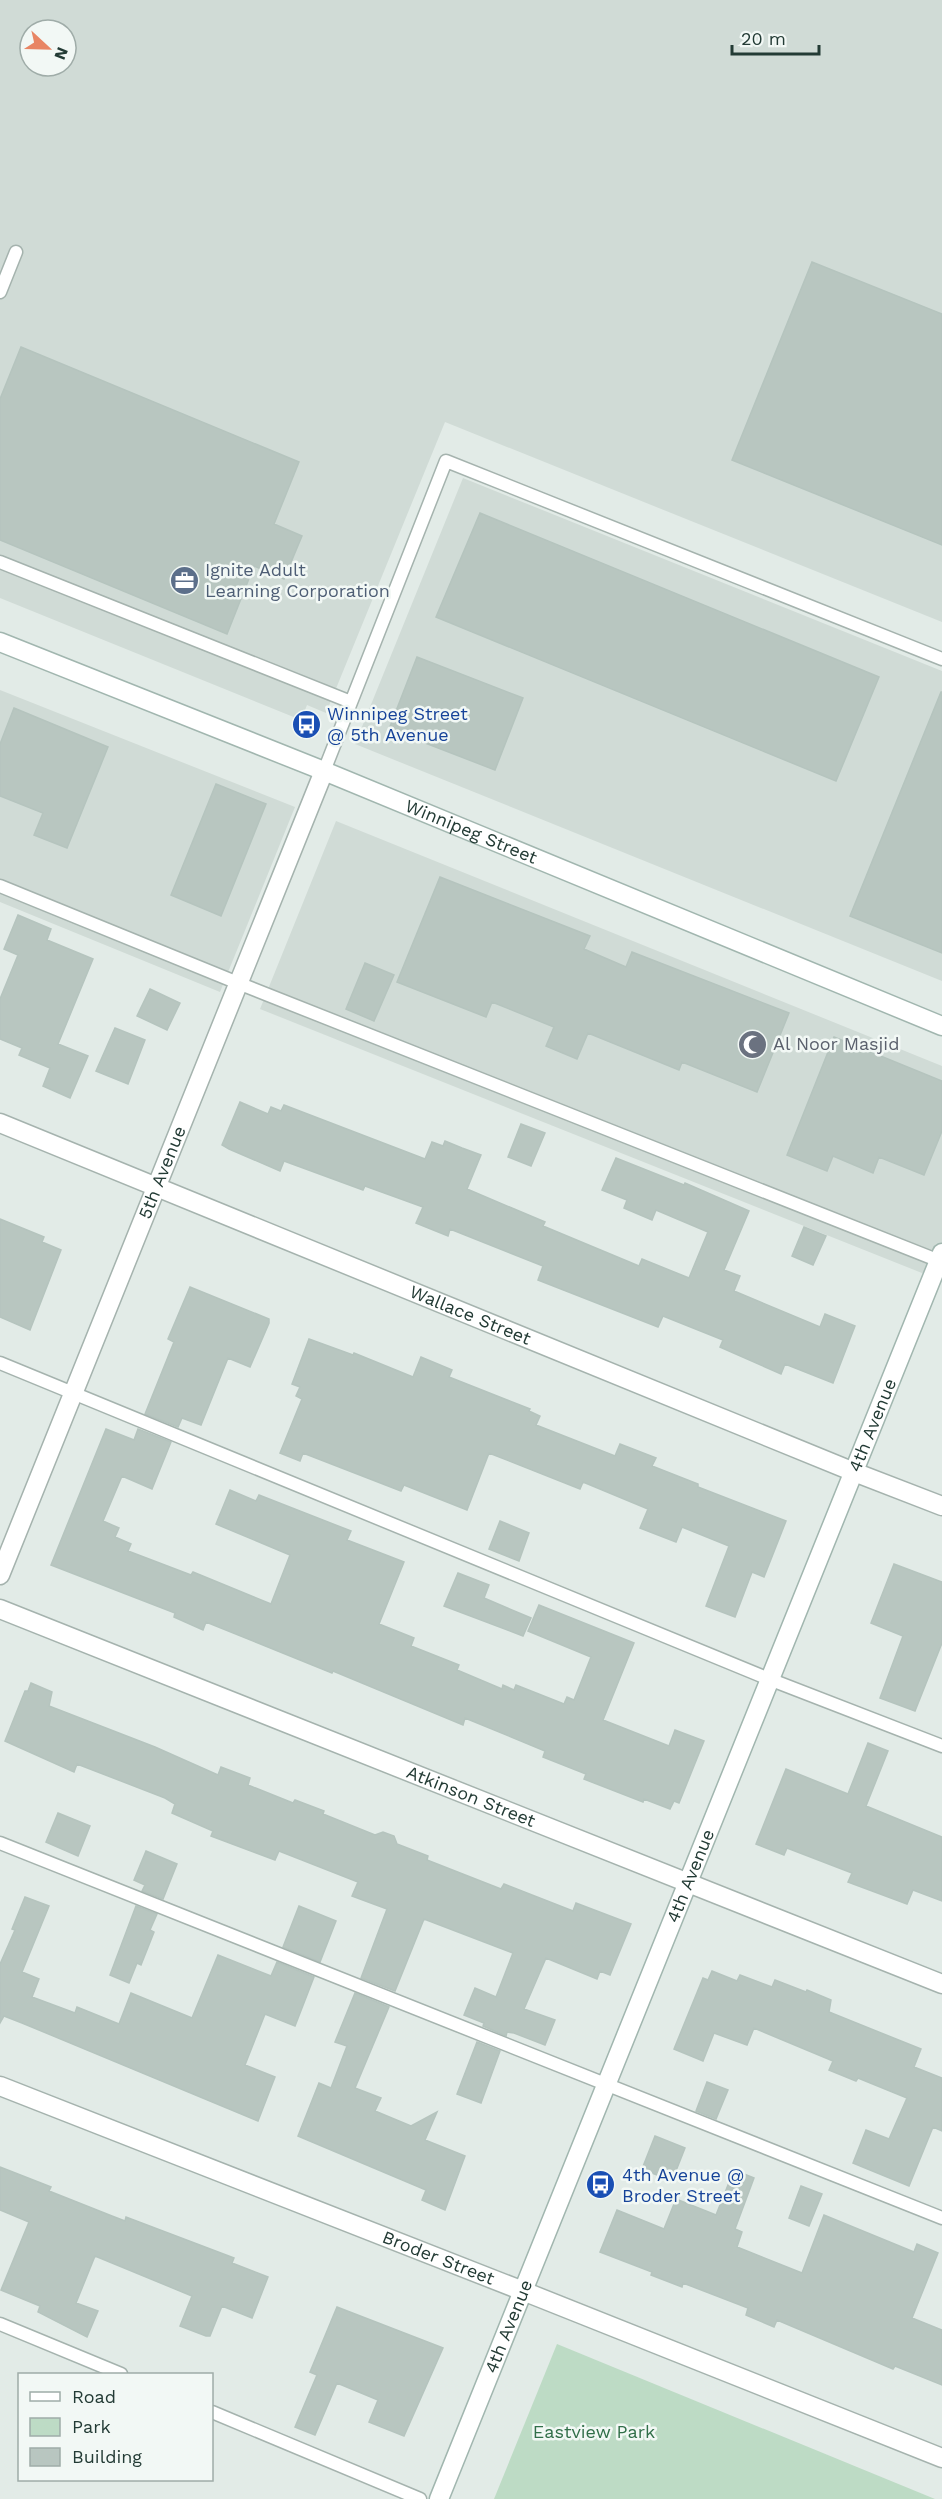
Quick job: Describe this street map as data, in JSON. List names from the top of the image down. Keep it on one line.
{"streets":{"street":["Winnipeg Street","5th Avenue","Wallace Street","4th Avenue","Atkinson Street","Broder Street"]},"crossings":[["Winnipeg Street","5th Avenue"],["5th Avenue","Wallace Street"],["Wallace Street","4th Avenue"],["4th Avenue","Atkinson Street"],["4th Avenue","Broder Street"]],"parks":["Eastview Park"],"places":{"office":["Ignite Adult Learning Corporation"],"bus stop":["Winnipeg Street @ 5th Avenue","4th Avenue @ Broder Street"],"mosque":["Al Noor Masjid"]},"legend":["Road","Park","Building"],"scale_bar":"20 m","north":"right"}
